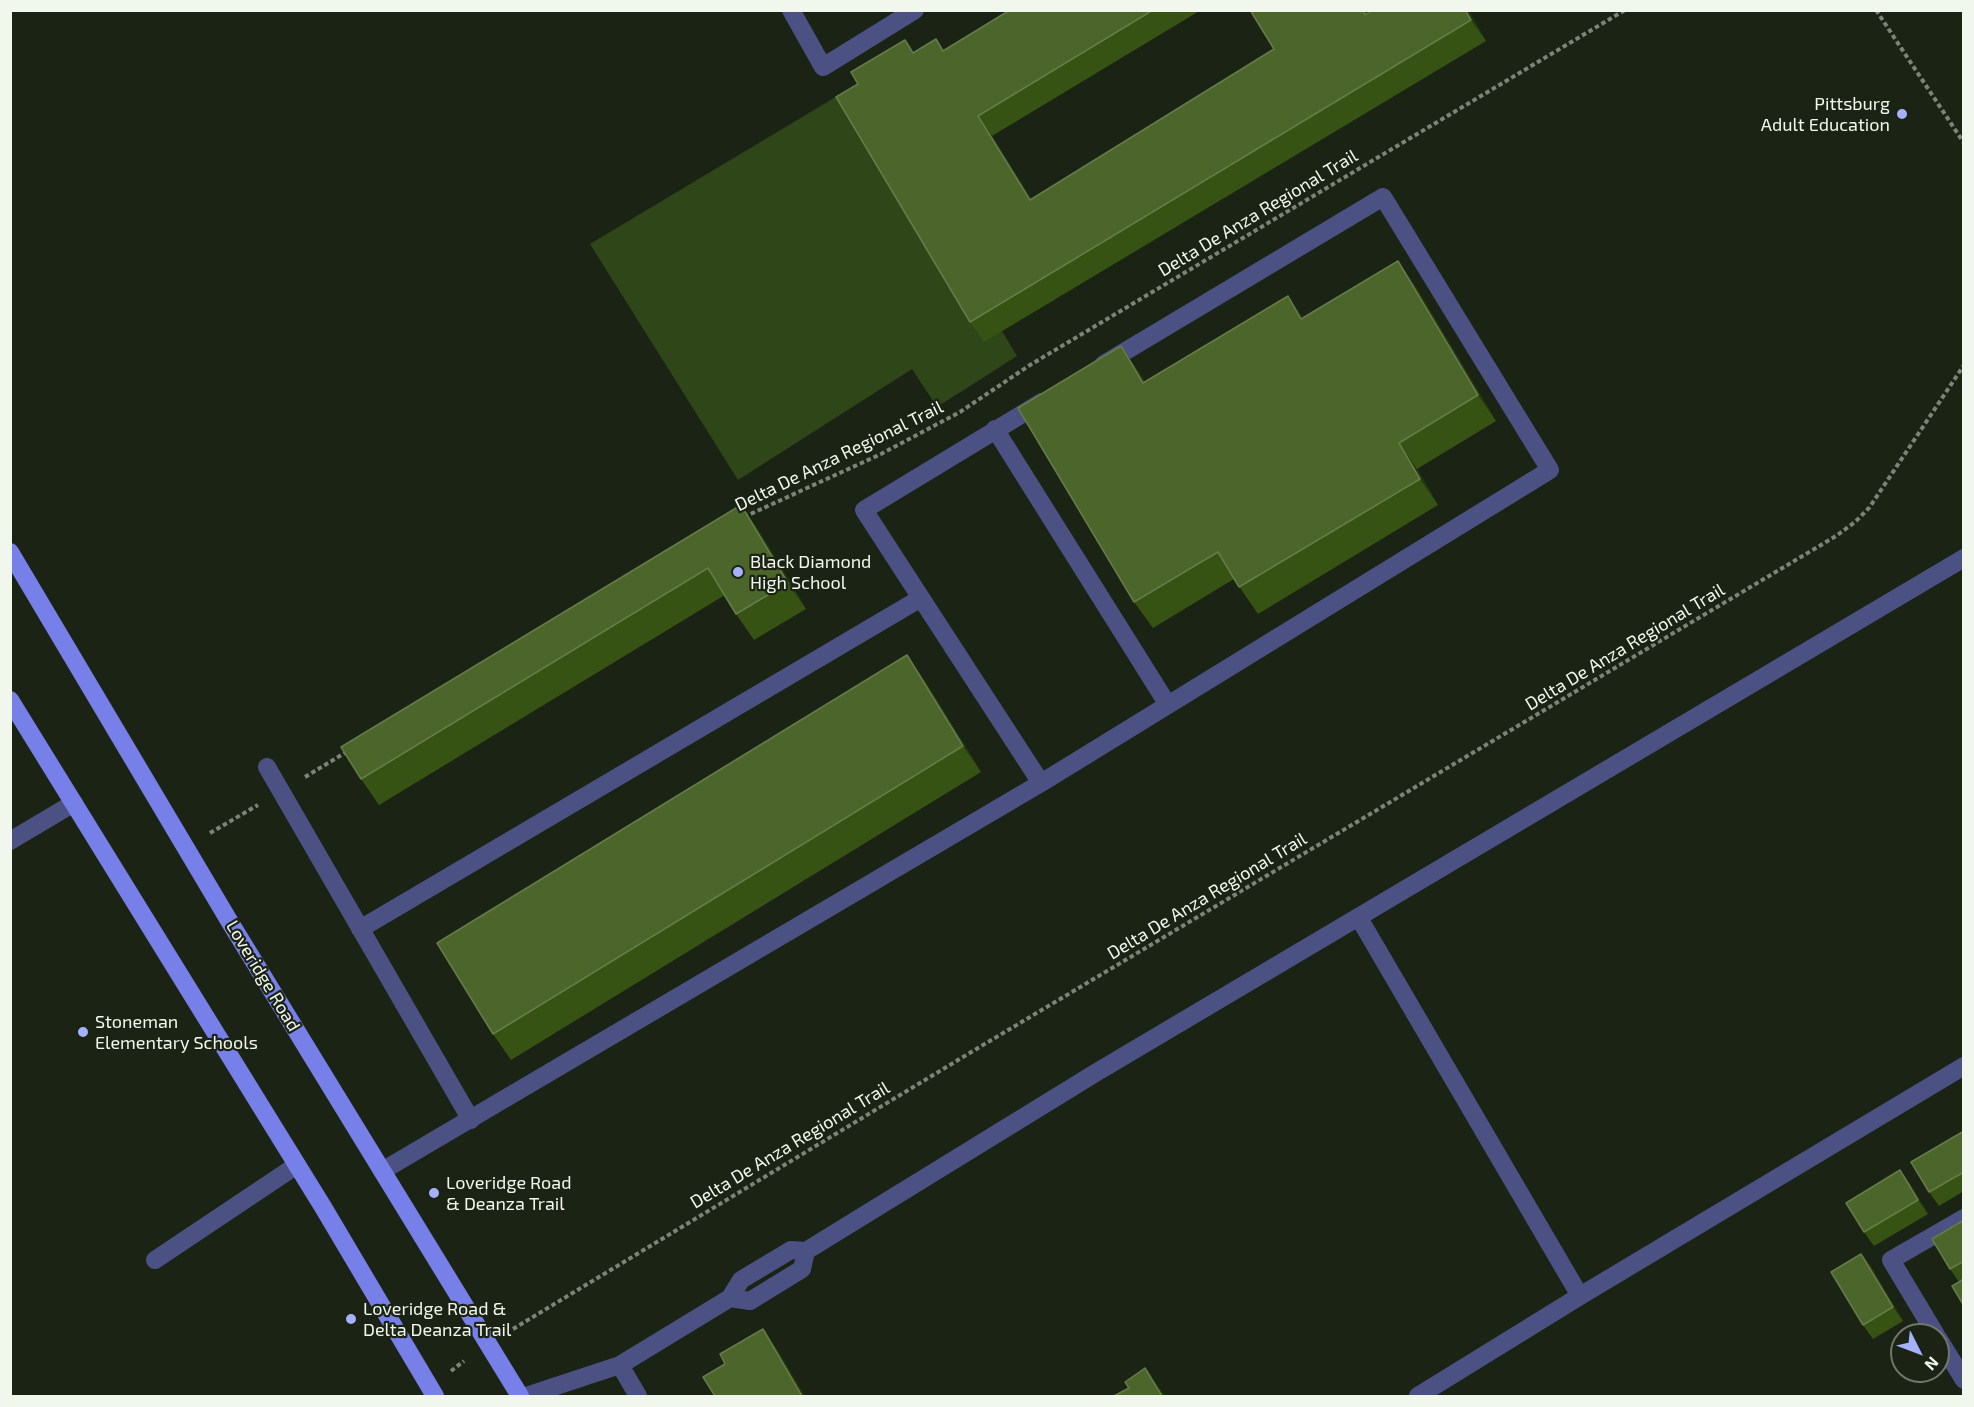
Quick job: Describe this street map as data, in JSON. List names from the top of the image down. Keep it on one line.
{"streets":{"main road":["Loveridge Road"],"path":["Delta De Anza Regional Trail"]},"crossings":[["Delta De Anza Regional Trail","Loveridge Road"]],"places":["Pittsburg Adult Education","Black Diamond High School","Stoneman Elementary Schools","Loveridge Road & Deanza Trail","Loveridge Road & Delta Deanza Trail"],"north":"bottom right"}
